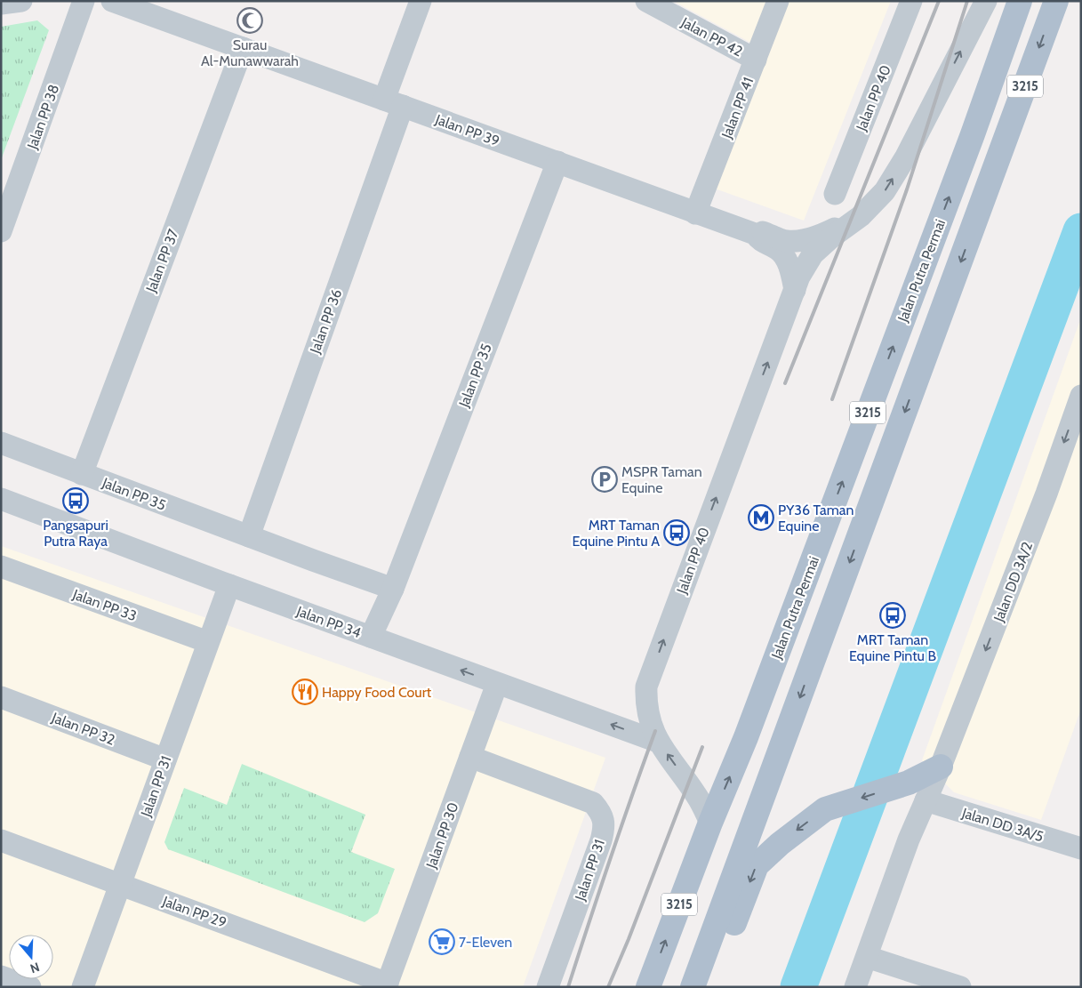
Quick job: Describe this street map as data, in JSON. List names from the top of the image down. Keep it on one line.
{"streets":{"main road":["3215","Jalan Putra Permai"],"street":["Jalan PP 42","Jalan PP 40","Jalan PP 41","Jalan PP 38","Jalan PP 39","Jalan PP 37","Jalan PP 36","Jalan PP 35","Jalan DD 3A/2","Jalan PP 33","Jalan PP 34","Jalan PP 32","Jalan PP 31","Jalan DD 3A/5","Jalan PP 30","Jalan PP 29"]},"crossings":[["Jalan PP 42","Jalan PP 41"],["Jalan PP 40","Jalan PP 39"],["Jalan PP 40","Jalan Putra Permai"],["Jalan PP 40","Jalan PP 34"],["Jalan PP 41","Jalan PP 39"],["Jalan PP 39","Jalan PP 37"],["Jalan PP 39","Jalan PP 36"],["Jalan PP 39","Jalan PP 35"],["Jalan PP 37","Jalan PP 35"],["Jalan PP 36","Jalan PP 35"],["Jalan PP 35","Jalan PP 34"],["Jalan DD 3A/2","Jalan DD 3A/5"],["Jalan PP 33","Jalan PP 31"],["Jalan PP 34","Jalan PP 31"],["Jalan PP 34","Jalan PP 30"],["Jalan PP 32","Jalan PP 31"],["Jalan PP 31","Jalan PP 30"],["Jalan PP 31","Jalan PP 29"],["Jalan PP 30","Jalan PP 29"]],"one_way":["Jalan PP 40","Jalan DD 3A/2","Jalan PP 34"],"places":{"mosque":["Surau Al-Munawwarah"],"parking":["MSPR Taman Equine"],"bus stop":["Pangsapuri Putra Raya","MRT Taman Equine Pintu A","MRT Taman Equine Pintu B"],"metro station":["PY36 Taman Equine"],"restaurant":["Happy Food Court"],"supermarket":["7-Eleven"]},"north":"bottom"}
